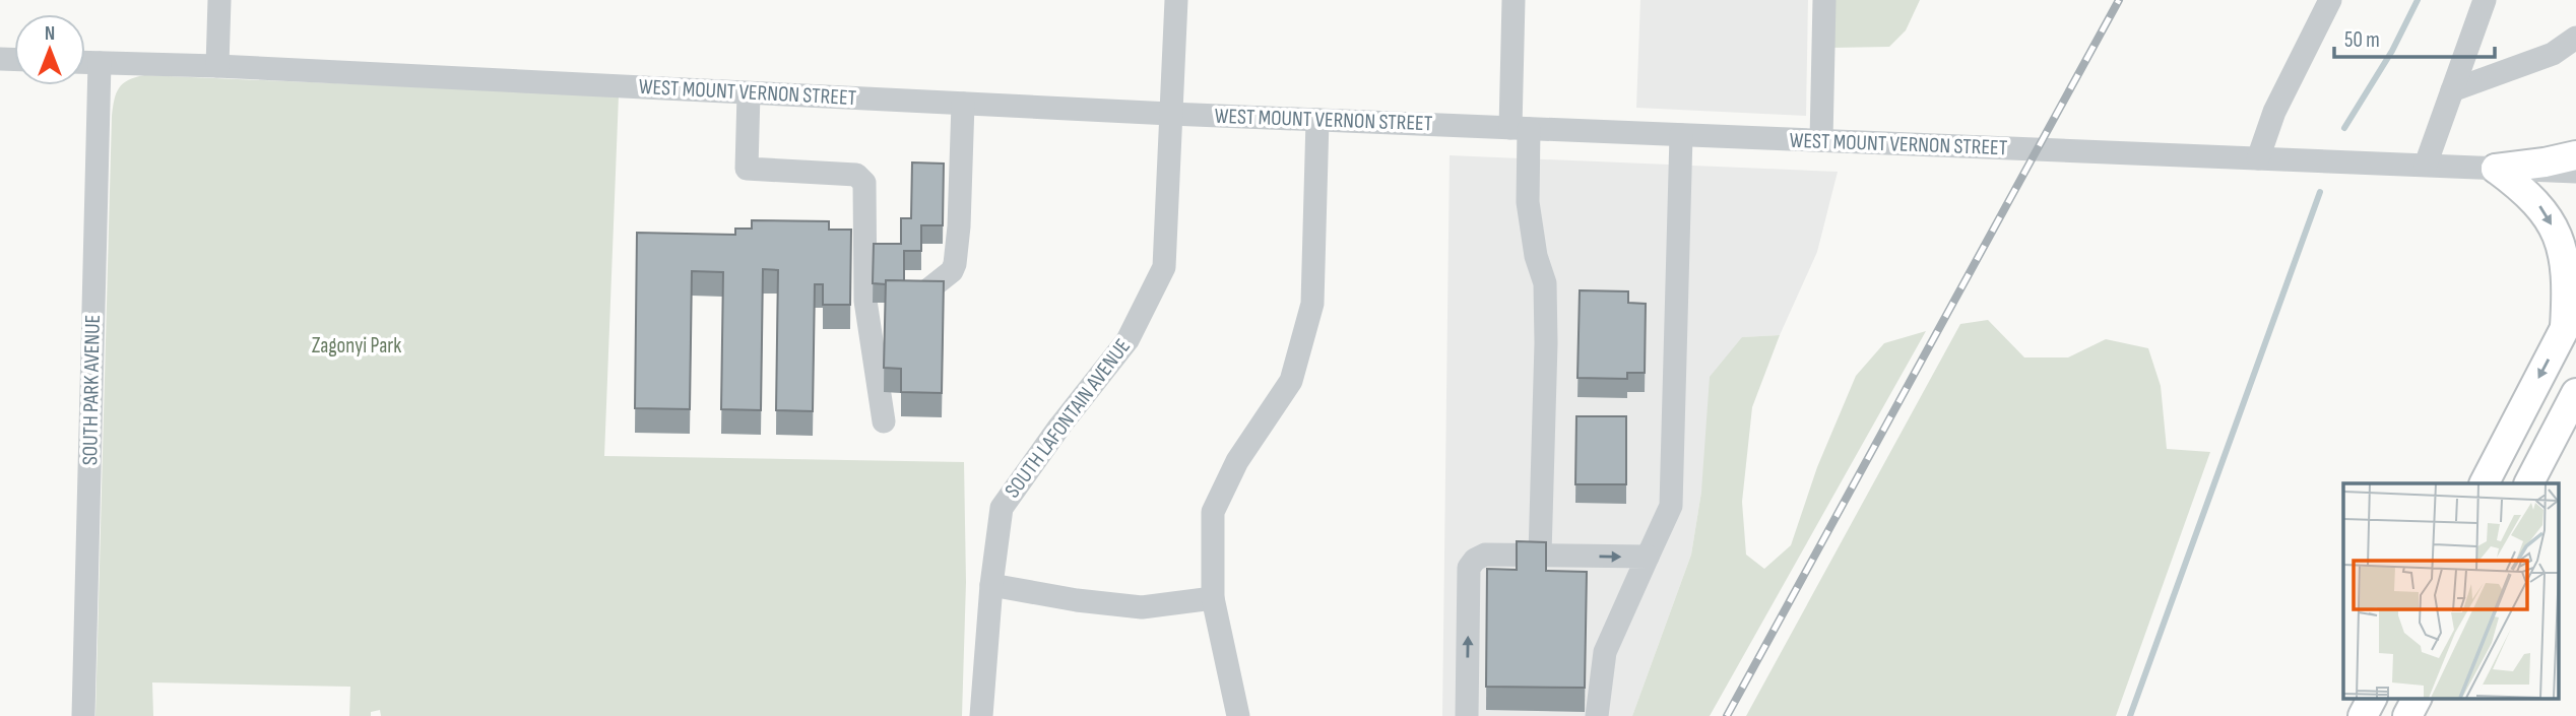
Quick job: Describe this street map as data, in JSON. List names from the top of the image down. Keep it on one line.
{"streets":{"street":["WEST MOUNT VERNON STREET","SOUTH PARK AVENUE","SOUTH LAFONTAIN AVENUE"]},"crossings":[["WEST MOUNT VERNON STREET","SOUTH PARK AVENUE"],["WEST MOUNT VERNON STREET","SOUTH LAFONTAIN AVENUE"]],"parks":["Zagonyi Park"],"scale_bar":"50 m","north":"top"}
